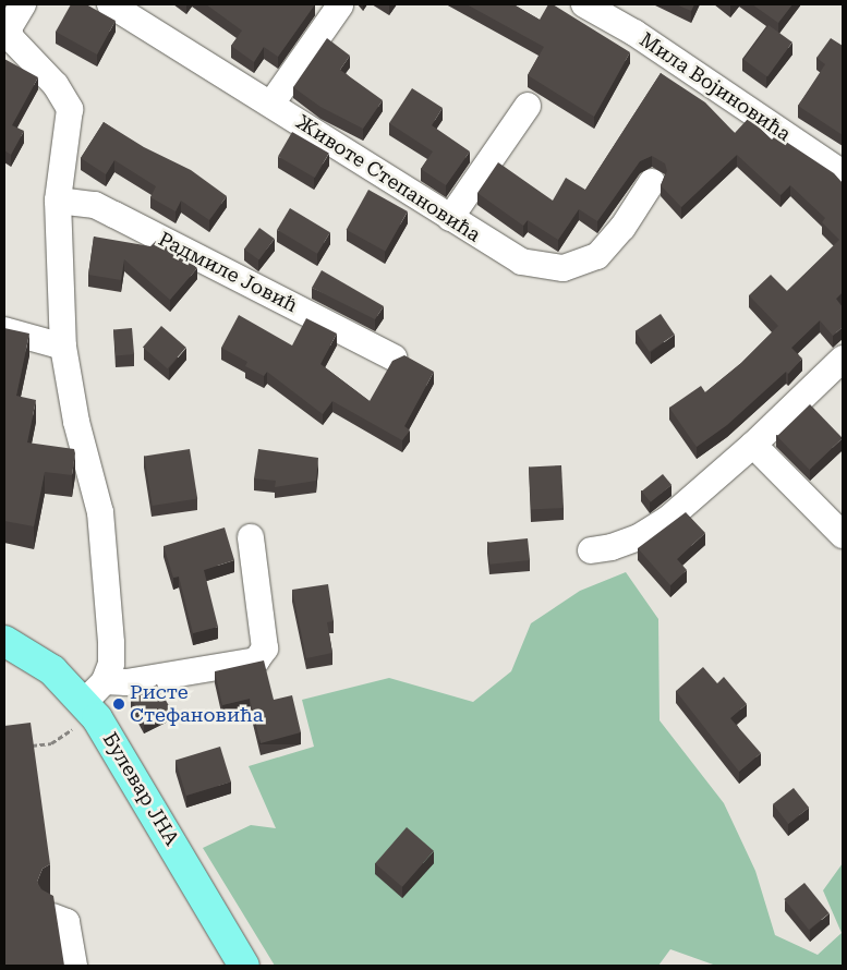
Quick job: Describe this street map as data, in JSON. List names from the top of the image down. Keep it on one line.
{"streets":{"main road":["Булевар ЈНА"],"street":["Мила Војиновића","Животе Степановића","Радмиле Јовић"]},"places":["Ристе Стефановића"]}
